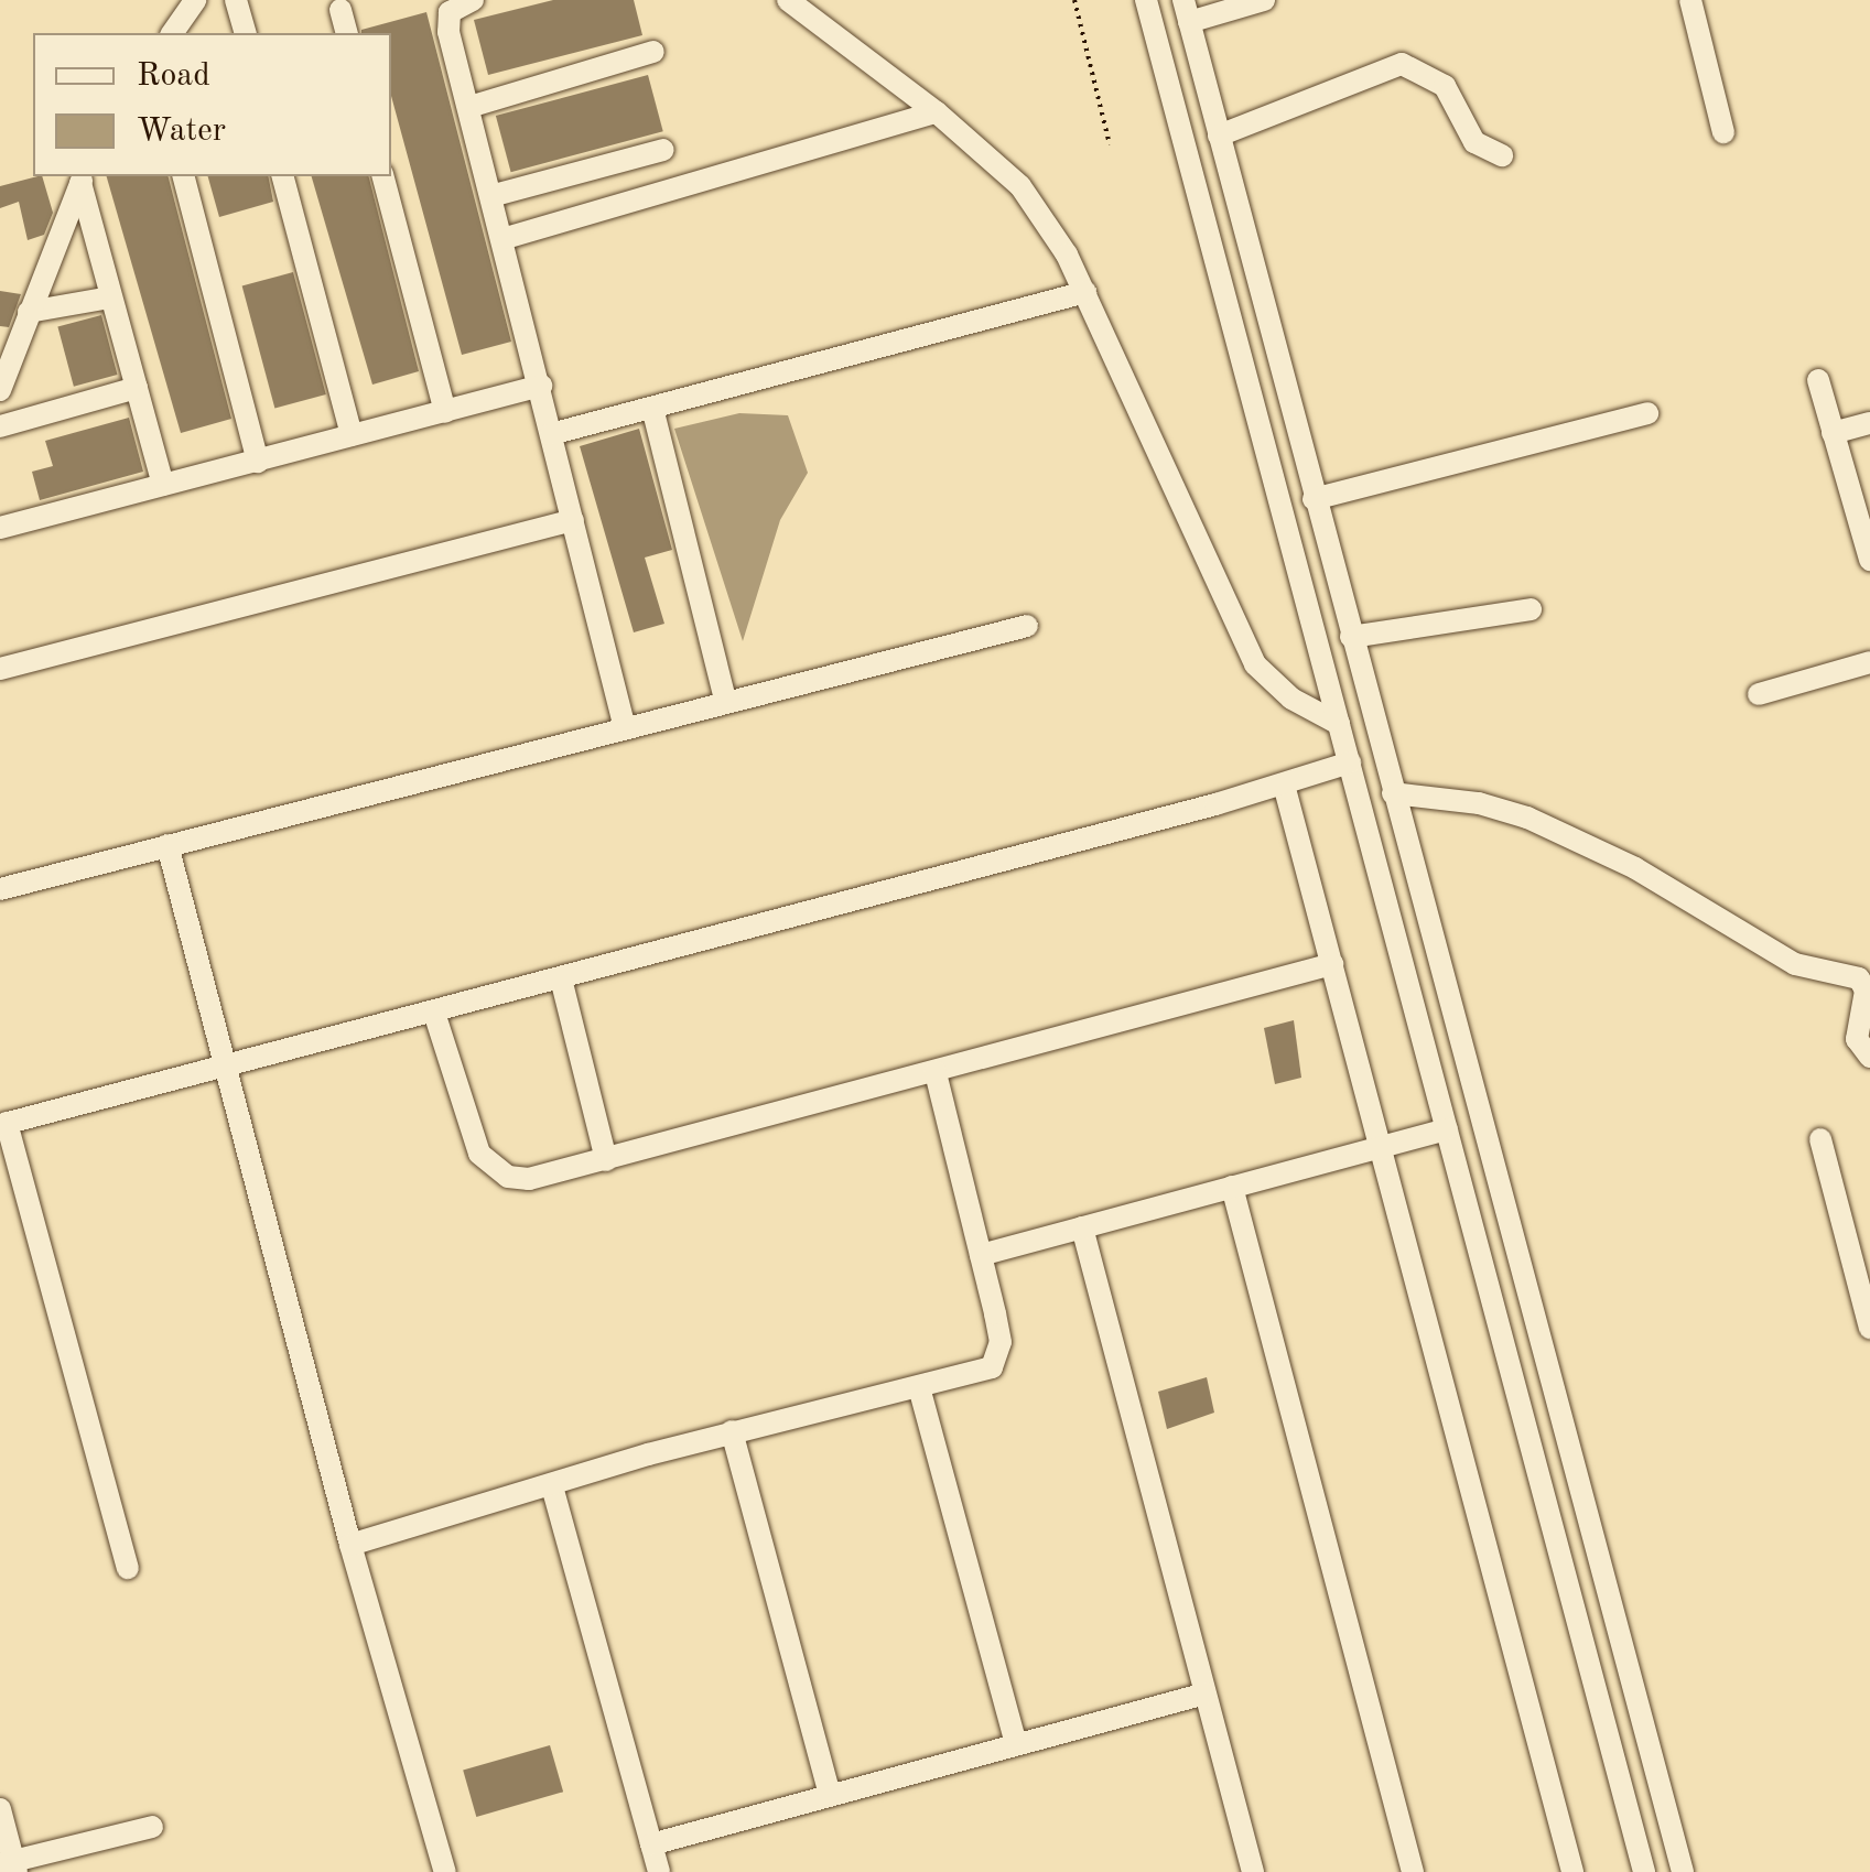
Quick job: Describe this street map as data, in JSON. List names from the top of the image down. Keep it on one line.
{"legend":["Road","Water"]}
